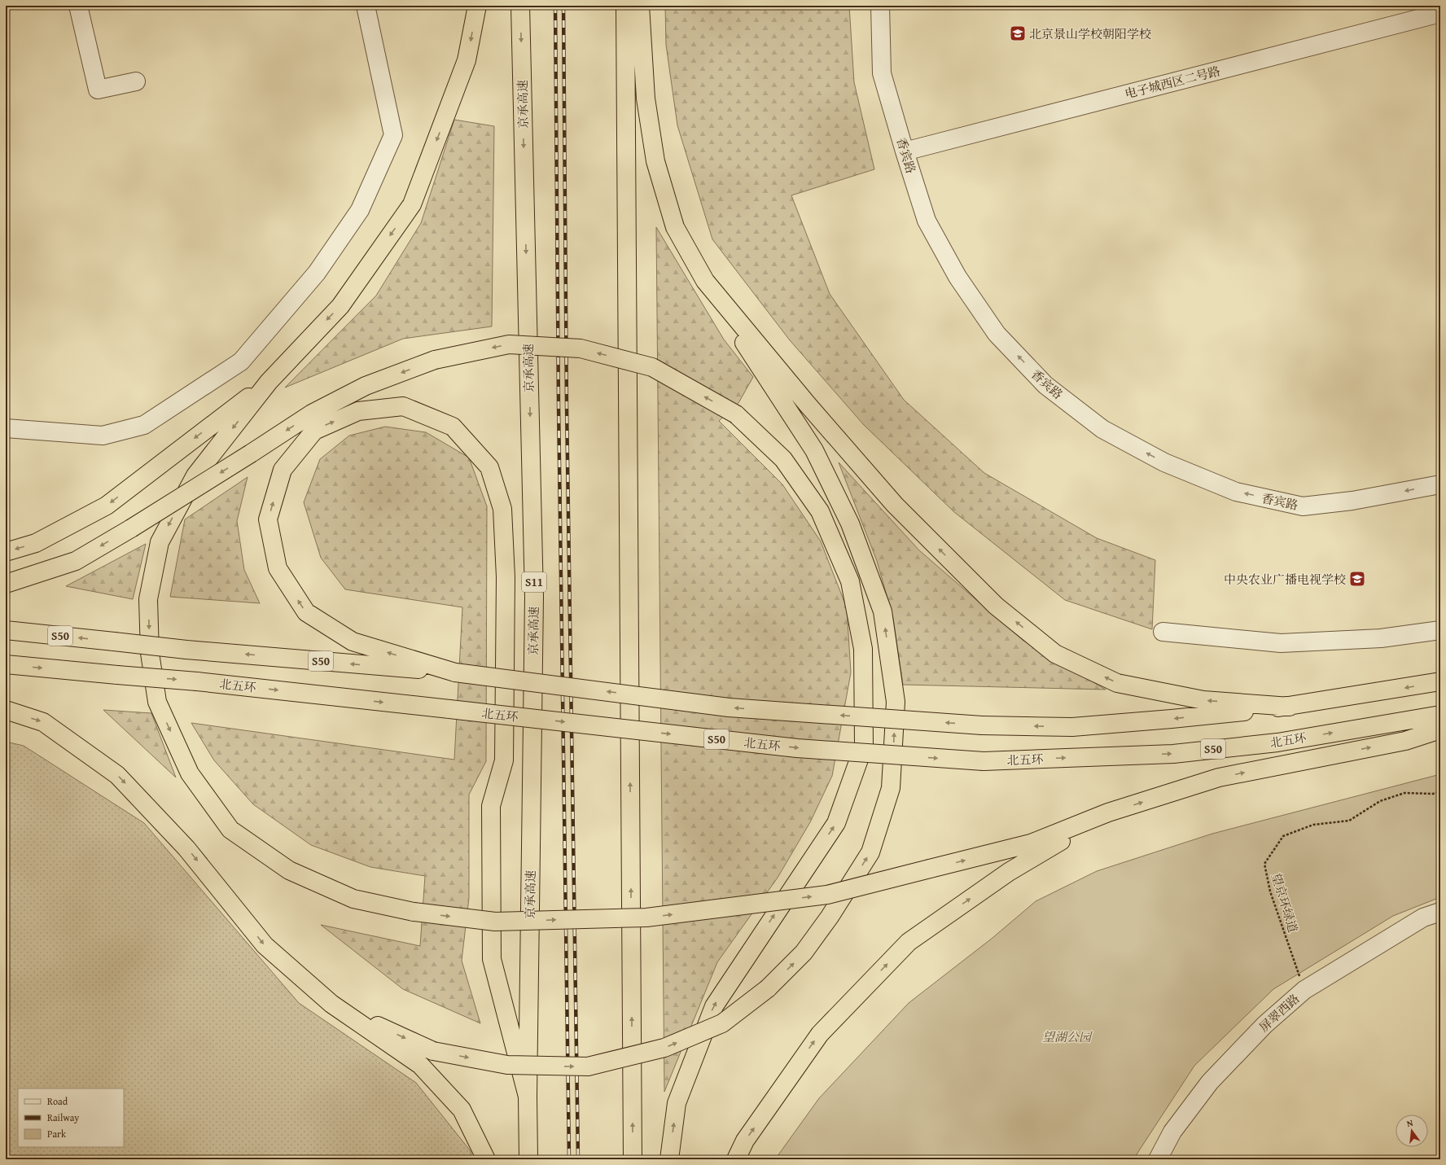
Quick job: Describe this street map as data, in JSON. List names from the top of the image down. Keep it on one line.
{"streets":{"highway":["京承高速","S11","S50","北五环"],"street":["电子城西区二号路","香宾路","屏翠西路"],"path":["望京环绿道"]},"crossings":[["电子城西区二号路","香宾路"],["望京环绿道","屏翠西路"]],"one_way":["香宾路"],"parks":["望湖公园"],"places":{"school or university":["北京景山学校朝阳学校","中央农业广播电视学校"]},"legend":["Road","Railway","Park"],"north":"top"}
